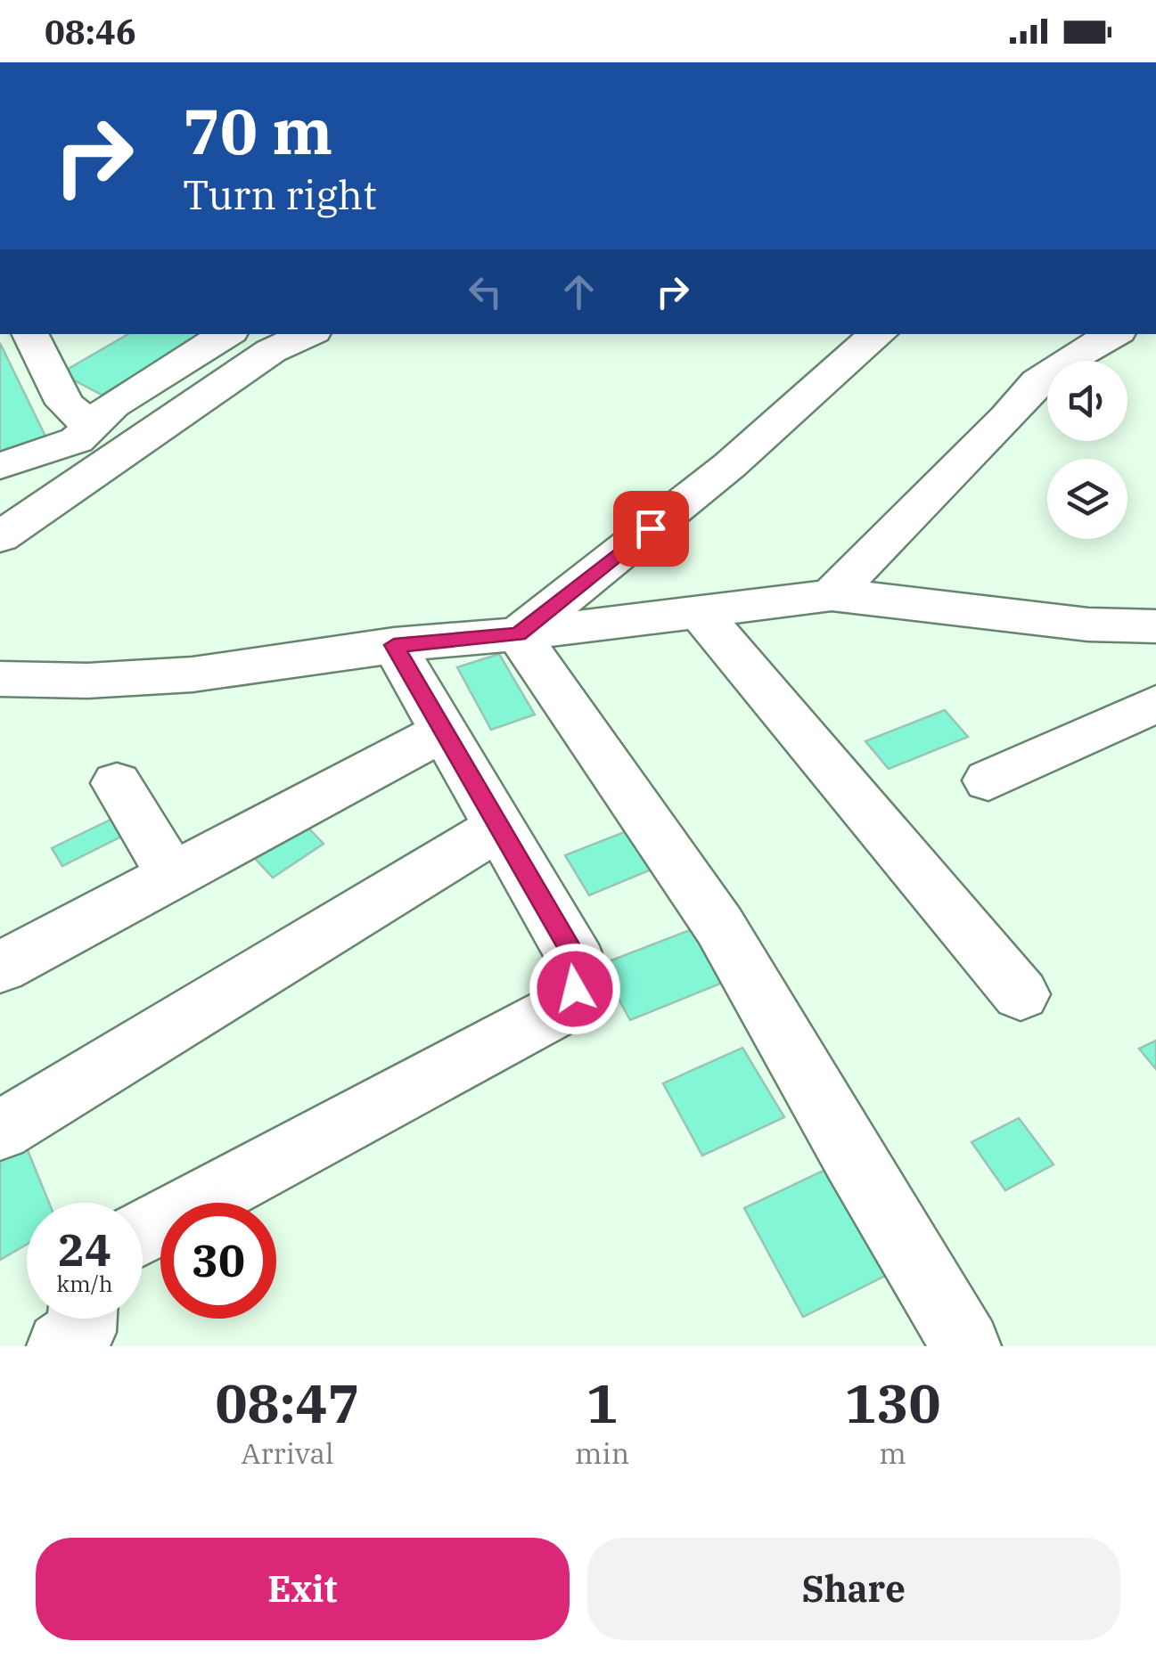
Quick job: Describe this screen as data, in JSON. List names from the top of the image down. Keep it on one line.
{"page":{"status":"08:46","turn":["70 m","Turn right"],"speed":"24 km/h","limit":"30","eta":["08:47","Arrival","1","min","130","m"],"buttons":["Exit","Share"]}}
